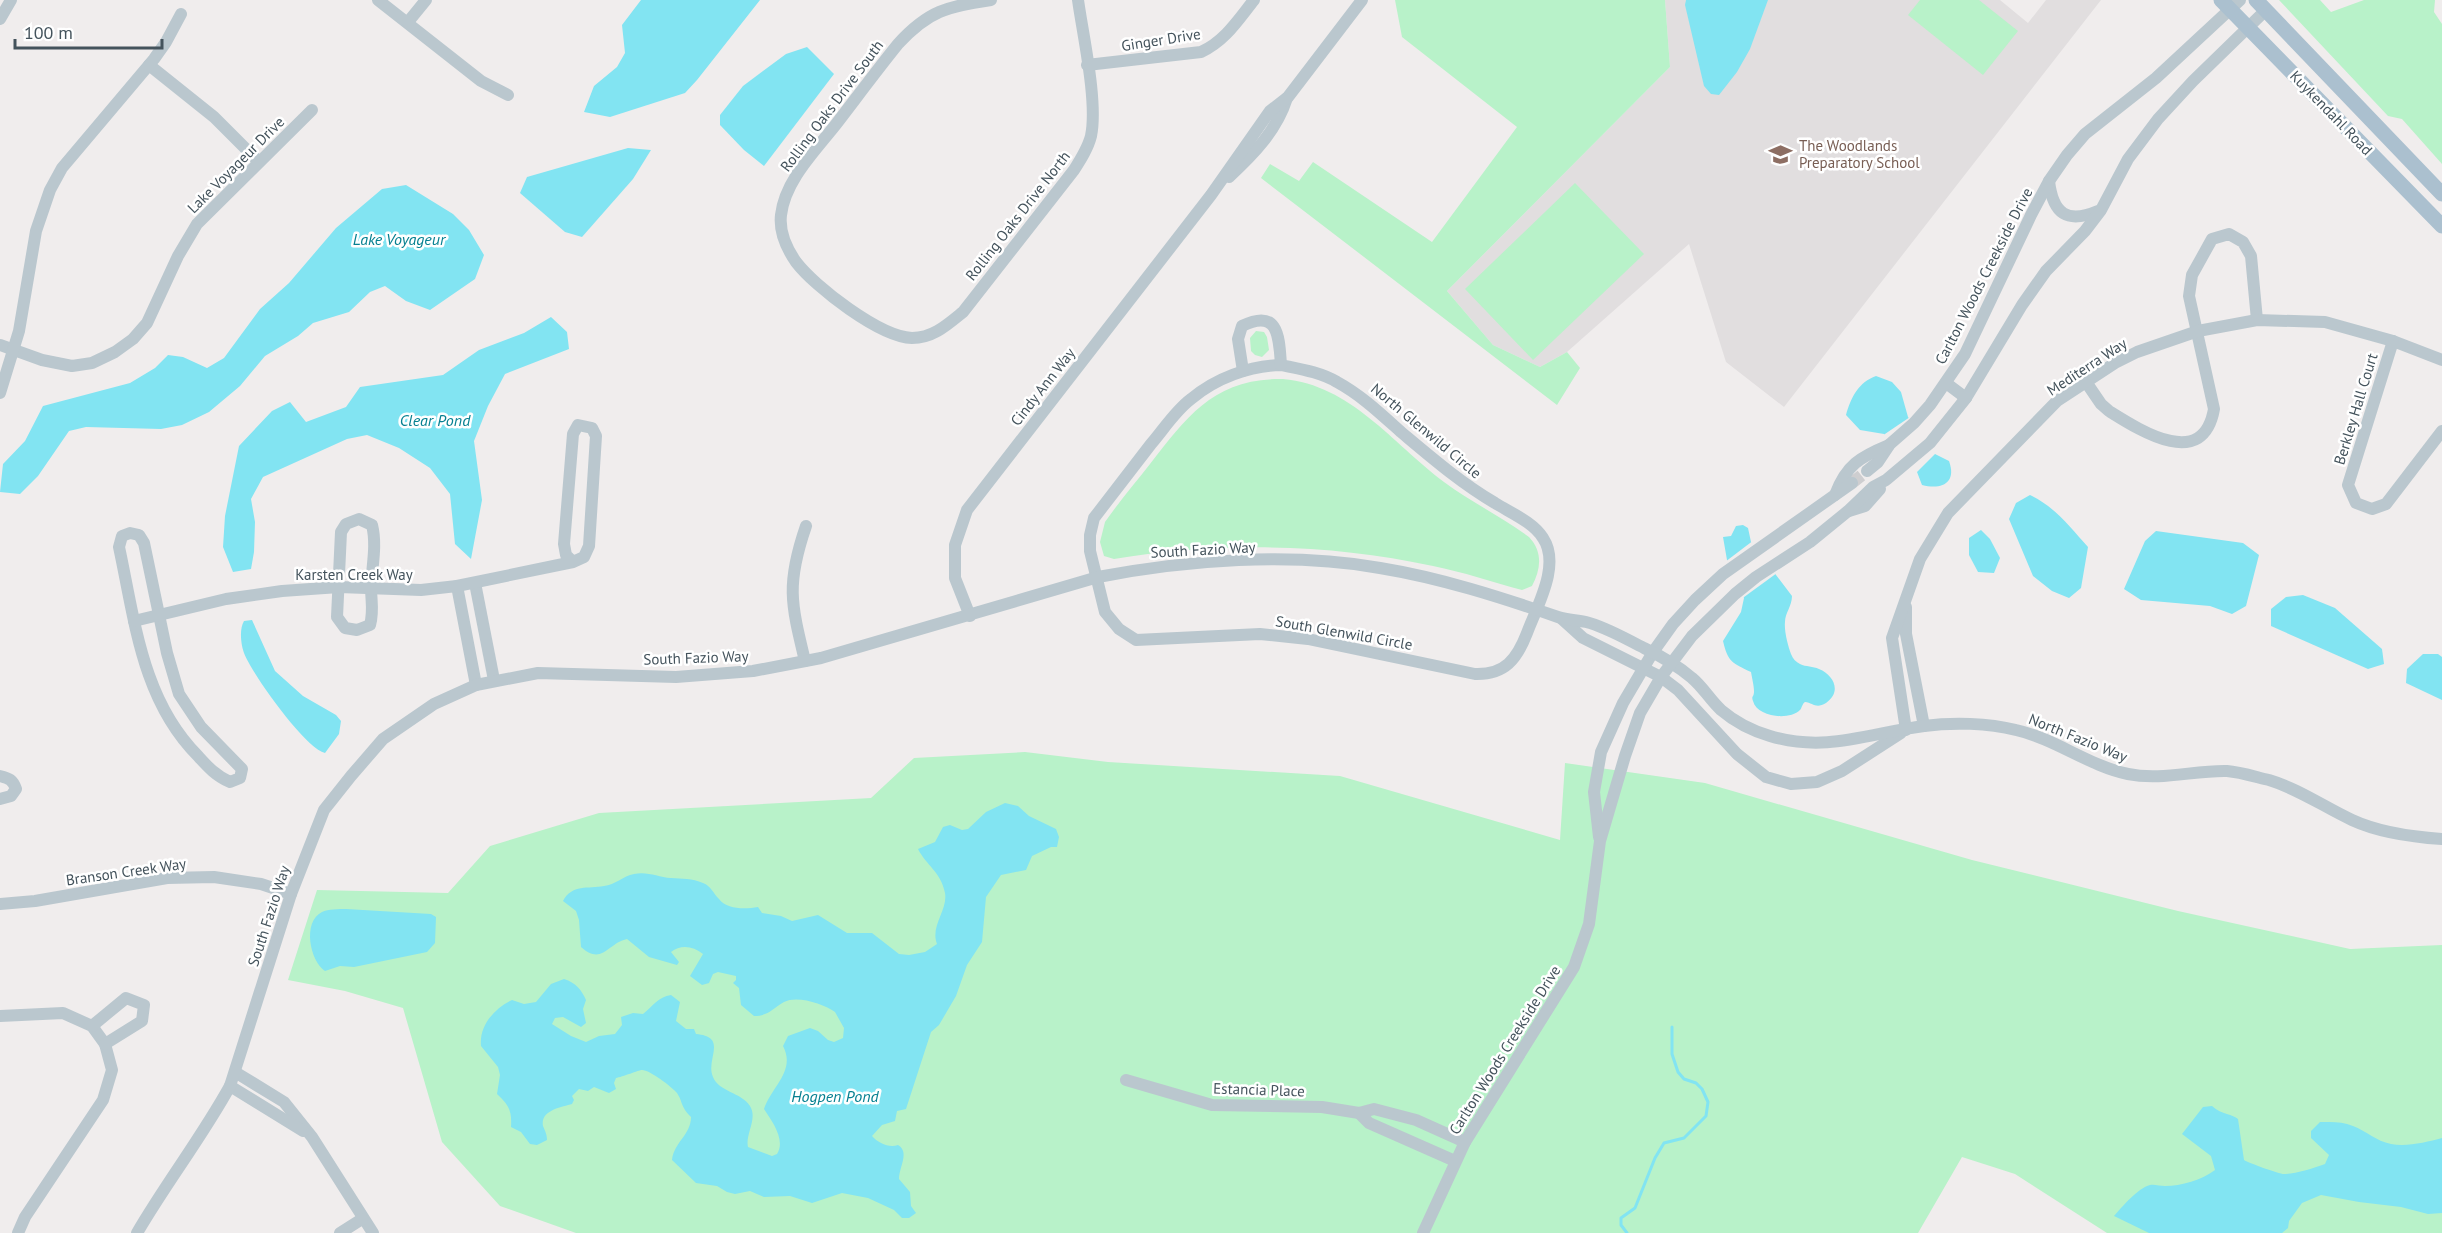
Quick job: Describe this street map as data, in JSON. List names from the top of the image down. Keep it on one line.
{"streets":{"main road":["Kuykendahl Road"],"street":["Ginger Drive","Rolling Oaks Drive South","Lake Voyageur Drive","Rolling Oaks Drive North","Carlton Woods Creekside Drive","Mediterra Way","Cindy Ann Way","Berkley Hall Court","North Glenwild Circle","South Fazio Way","Karsten Creek Way","South Glenwild Circle","North Fazio Way","Branson Creek Way","Estancia Place"]},"crossings":[["Ginger Drive","Rolling Oaks Drive North"],["Rolling Oaks Drive South","Rolling Oaks Drive North"],["Kuykendahl Road","Carlton Woods Creekside Drive"],["Carlton Woods Creekside Drive","South Fazio Way"],["Carlton Woods Creekside Drive","North Fazio Way"],["Carlton Woods Creekside Drive","Estancia Place"],["Mediterra Way","Berkley Hall Court"],["Mediterra Way","North Fazio Way"],["Cindy Ann Way","South Fazio Way"],["North Glenwild Circle","South Fazio Way"],["North Glenwild Circle","South Glenwild Circle"],["South Fazio Way","South Glenwild Circle"],["South Fazio Way","North Fazio Way"],["South Fazio Way","Branson Creek Way"]],"water":["Lake Voyageur","Clear Pond","Hogpen Pond"],"places":{"school or university":["The Woodlands Preparatory School"]},"scale_bar":"100 m"}
